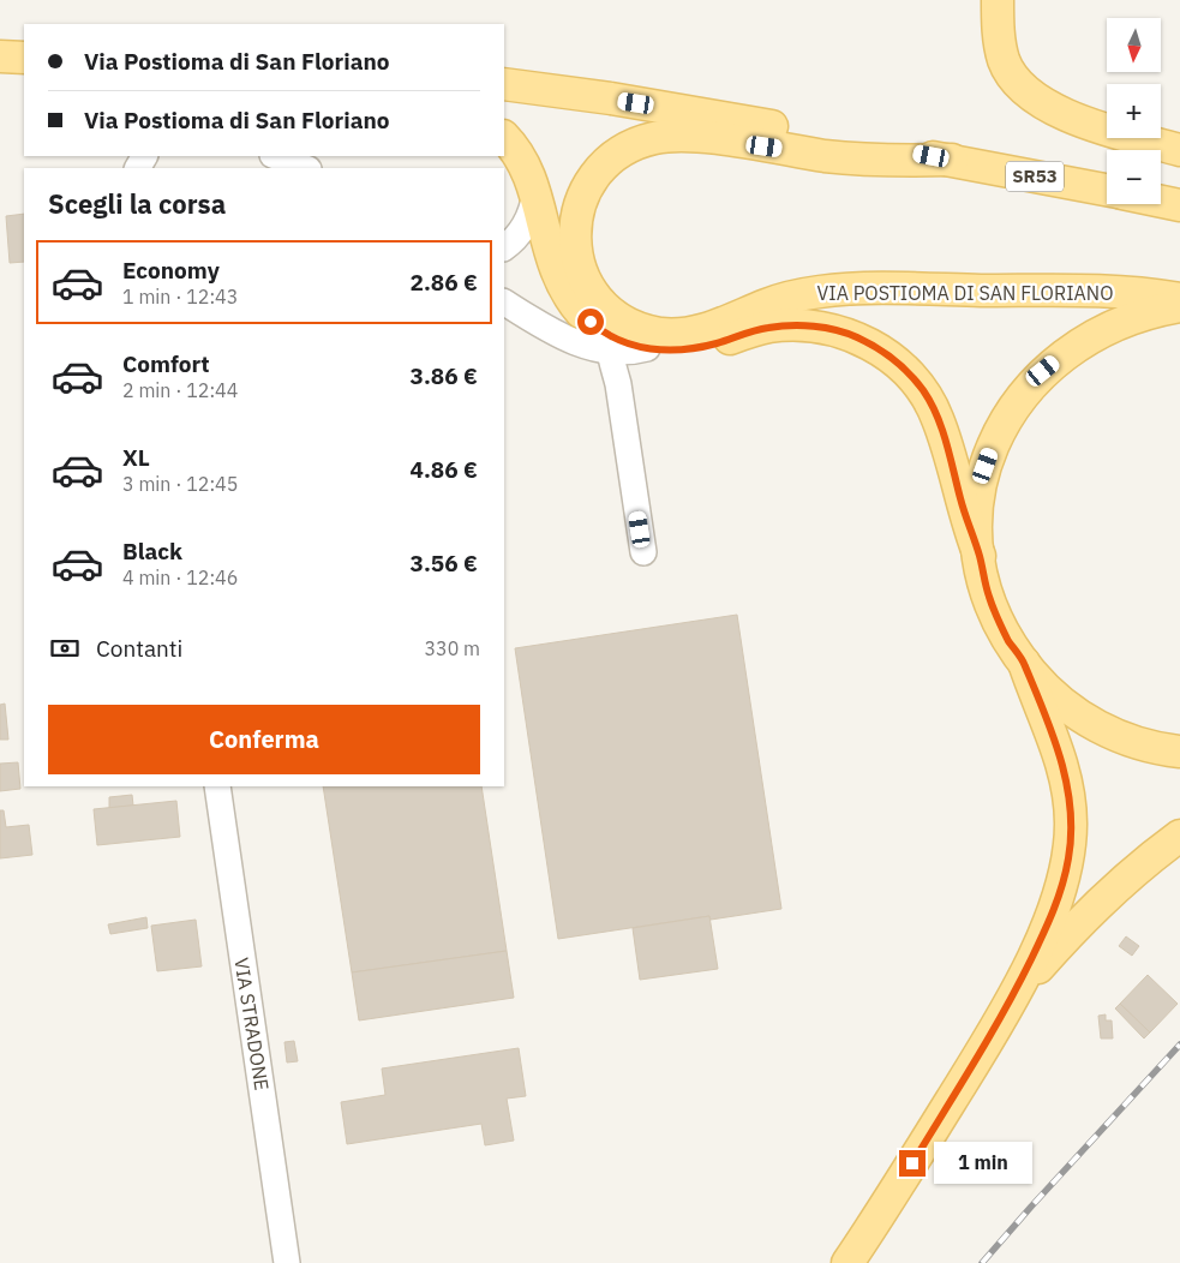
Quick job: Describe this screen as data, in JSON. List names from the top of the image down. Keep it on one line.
{"streets":{"main road":["SR53","VIA POSTIOMA DI SAN FLORIANO"],"street":["VIA STRADONE"]},"north":"bottom","page":{"map_buttons":["+","−"],"banner":["Via Postioma di San Floriano","Via Postioma di San Floriano"],"heading":"Scegli la corsa","list":[{"name":"Economy","note":"1 min · 12:43","value":"2.86 €"},{"name":"Comfort","note":"2 min · 12:44","value":"3.86 €"},{"name":"XL","note":"3 min · 12:45","value":"4.86 €"},{"name":"Black","note":"4 min · 12:46","value":"3.56 €"}],"pay":["Contanti","330 m"],"buttons":"Conferma","bubble":"1 min"}}
